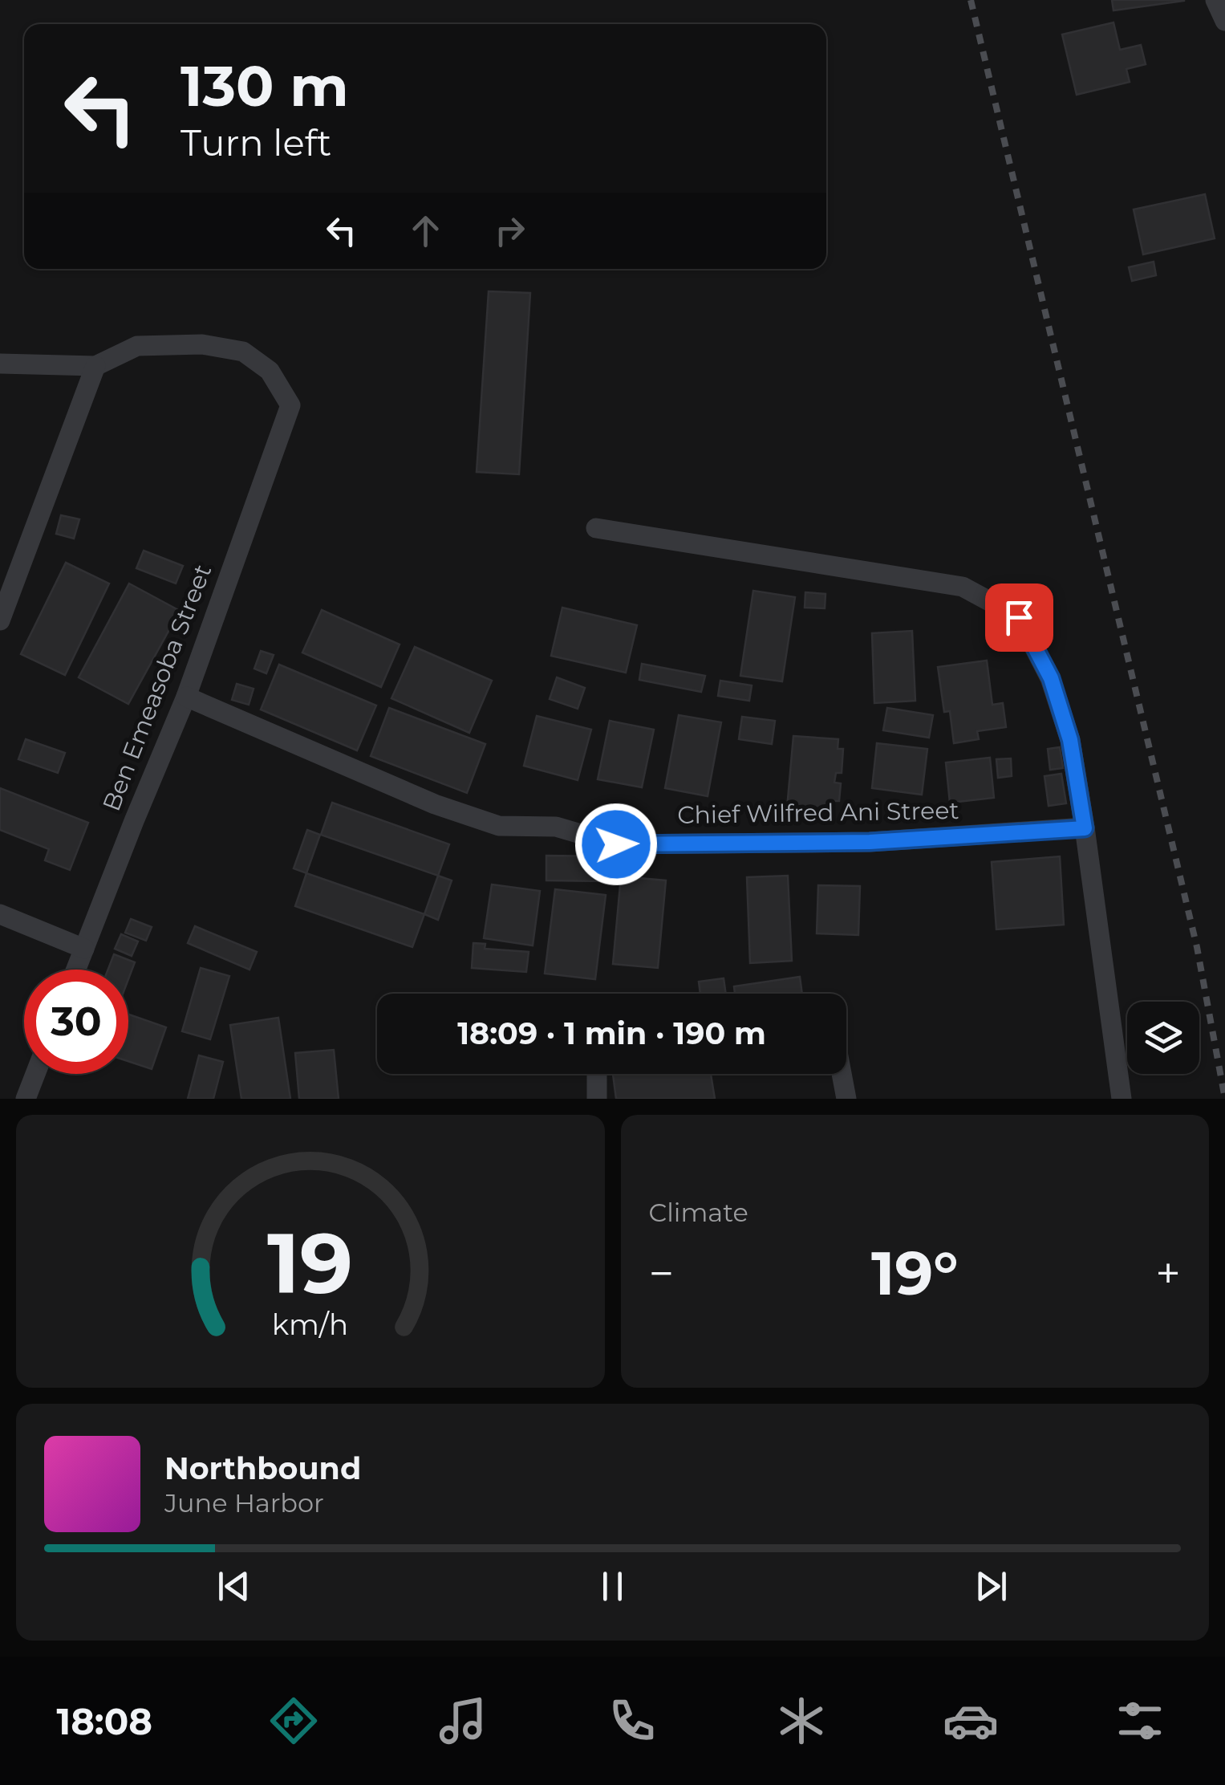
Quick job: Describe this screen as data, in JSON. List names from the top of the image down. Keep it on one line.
{"streets":{"street":["Ben Emeasoba Street","Chief Wilfred Ani Street"]},"crossings":[["Ben Emeasoba Street","Chief Wilfred Ani Street"]],"page":{"turn":["130 m","Turn left"],"limit":"30","trip":"18:09 · 1 min · 190 m","tile":"Climate","heat":["−","19°","+"],"song":["Northbound","June Harbor"],"tabs":"18:08","gauge":["19","km/h"]}}
